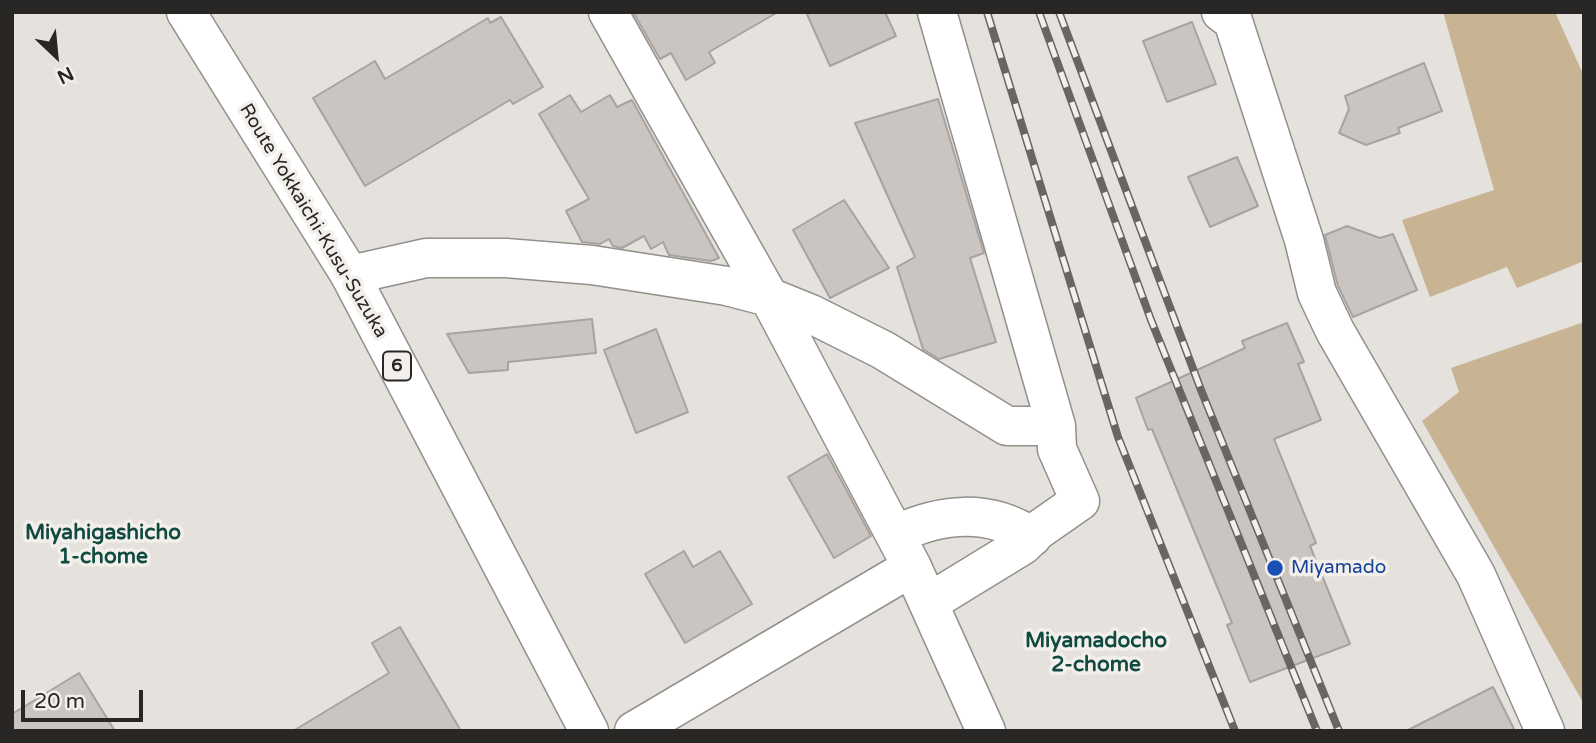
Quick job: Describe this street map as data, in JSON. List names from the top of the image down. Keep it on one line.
{"streets":{"street":["Route Yokkaichi-Kusu-Suzuka","6"]},"districts":["Miyahigashicho 1-chome","Miyamadocho 2-chome"],"places":["Miyamado"],"scale_bar":"20 m","north":"bottom right"}
